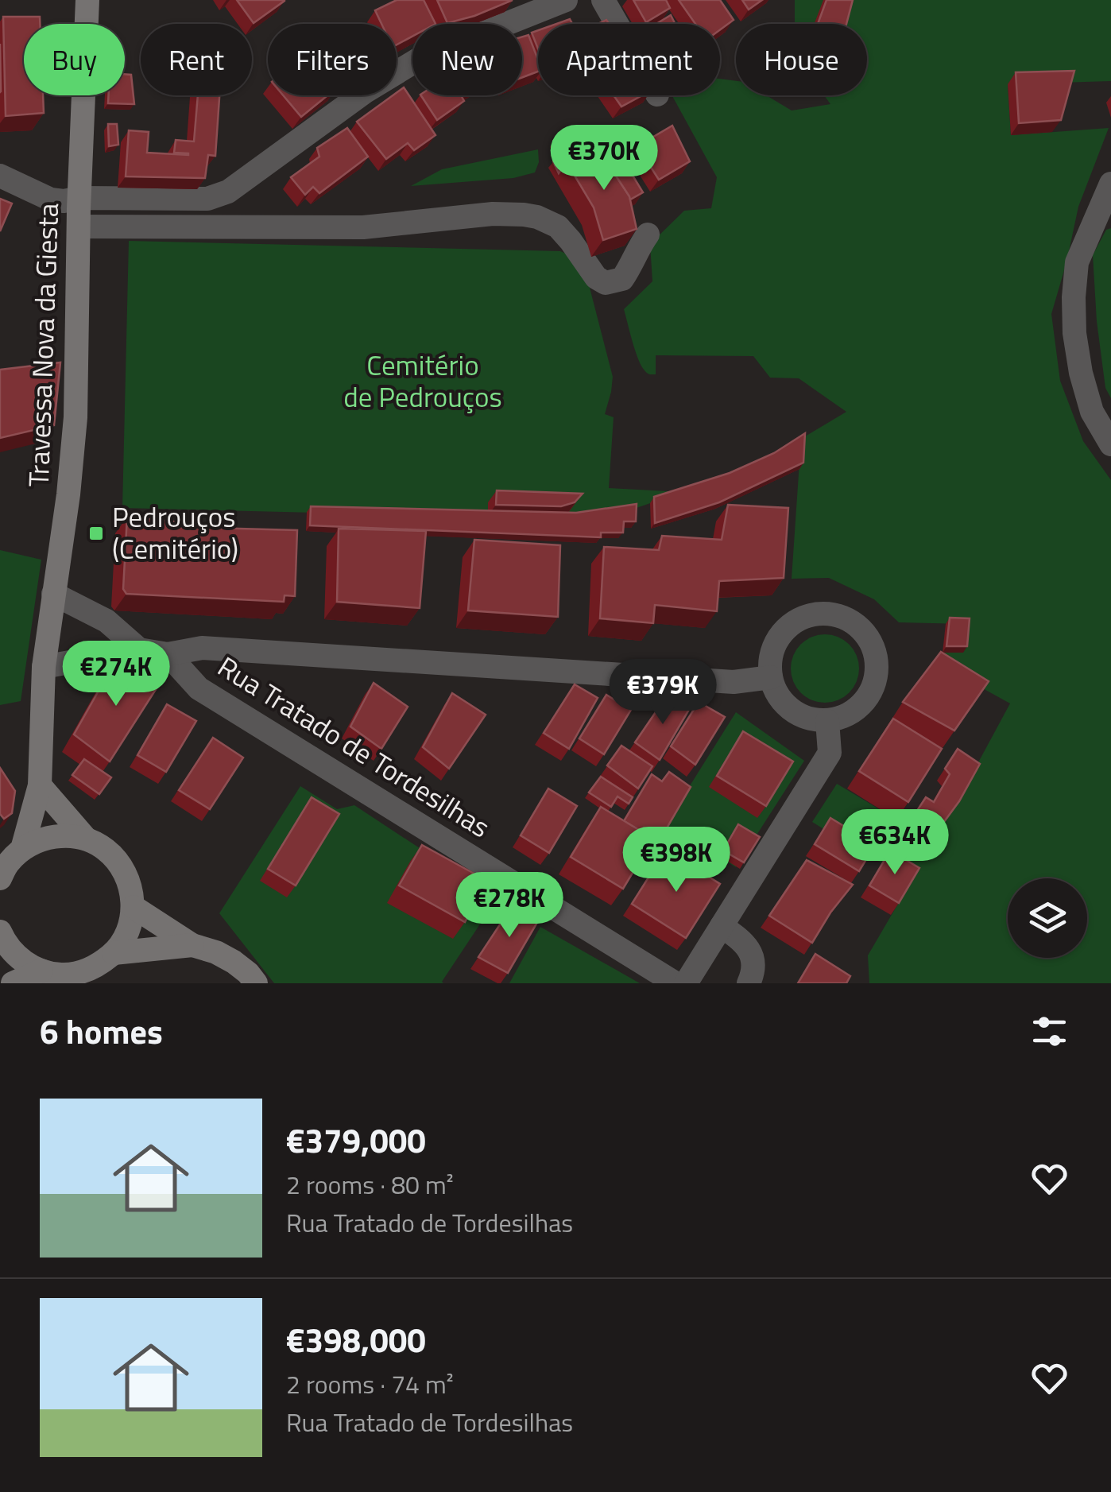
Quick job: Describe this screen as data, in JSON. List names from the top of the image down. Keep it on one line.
{"streets":{"street":["Travessa Nova da Giesta","Rua Tratado de Tordesilhas"]},"crossings":[["Travessa Nova da Giesta","Rua Tratado de Tordesilhas"]],"parks":["Cemitério de Pedrouços"],"places":{"transit":["Pedrouços (Cemitério)"]},"page":{"chip":["Buy","Rent","Filters","New","Apartment","House"],"price":["€370K","€274K","€379K","€634K","€398K","€278K"],"heading":"6 homes","list":[{"name":"€379,000","note":"2 rooms · 80 m² · Rua Tratado de Tordesilhas"},{"name":"€398,000","note":"2 rooms · 74 m² · Rua Tratado de Tordesilhas"}]}}
